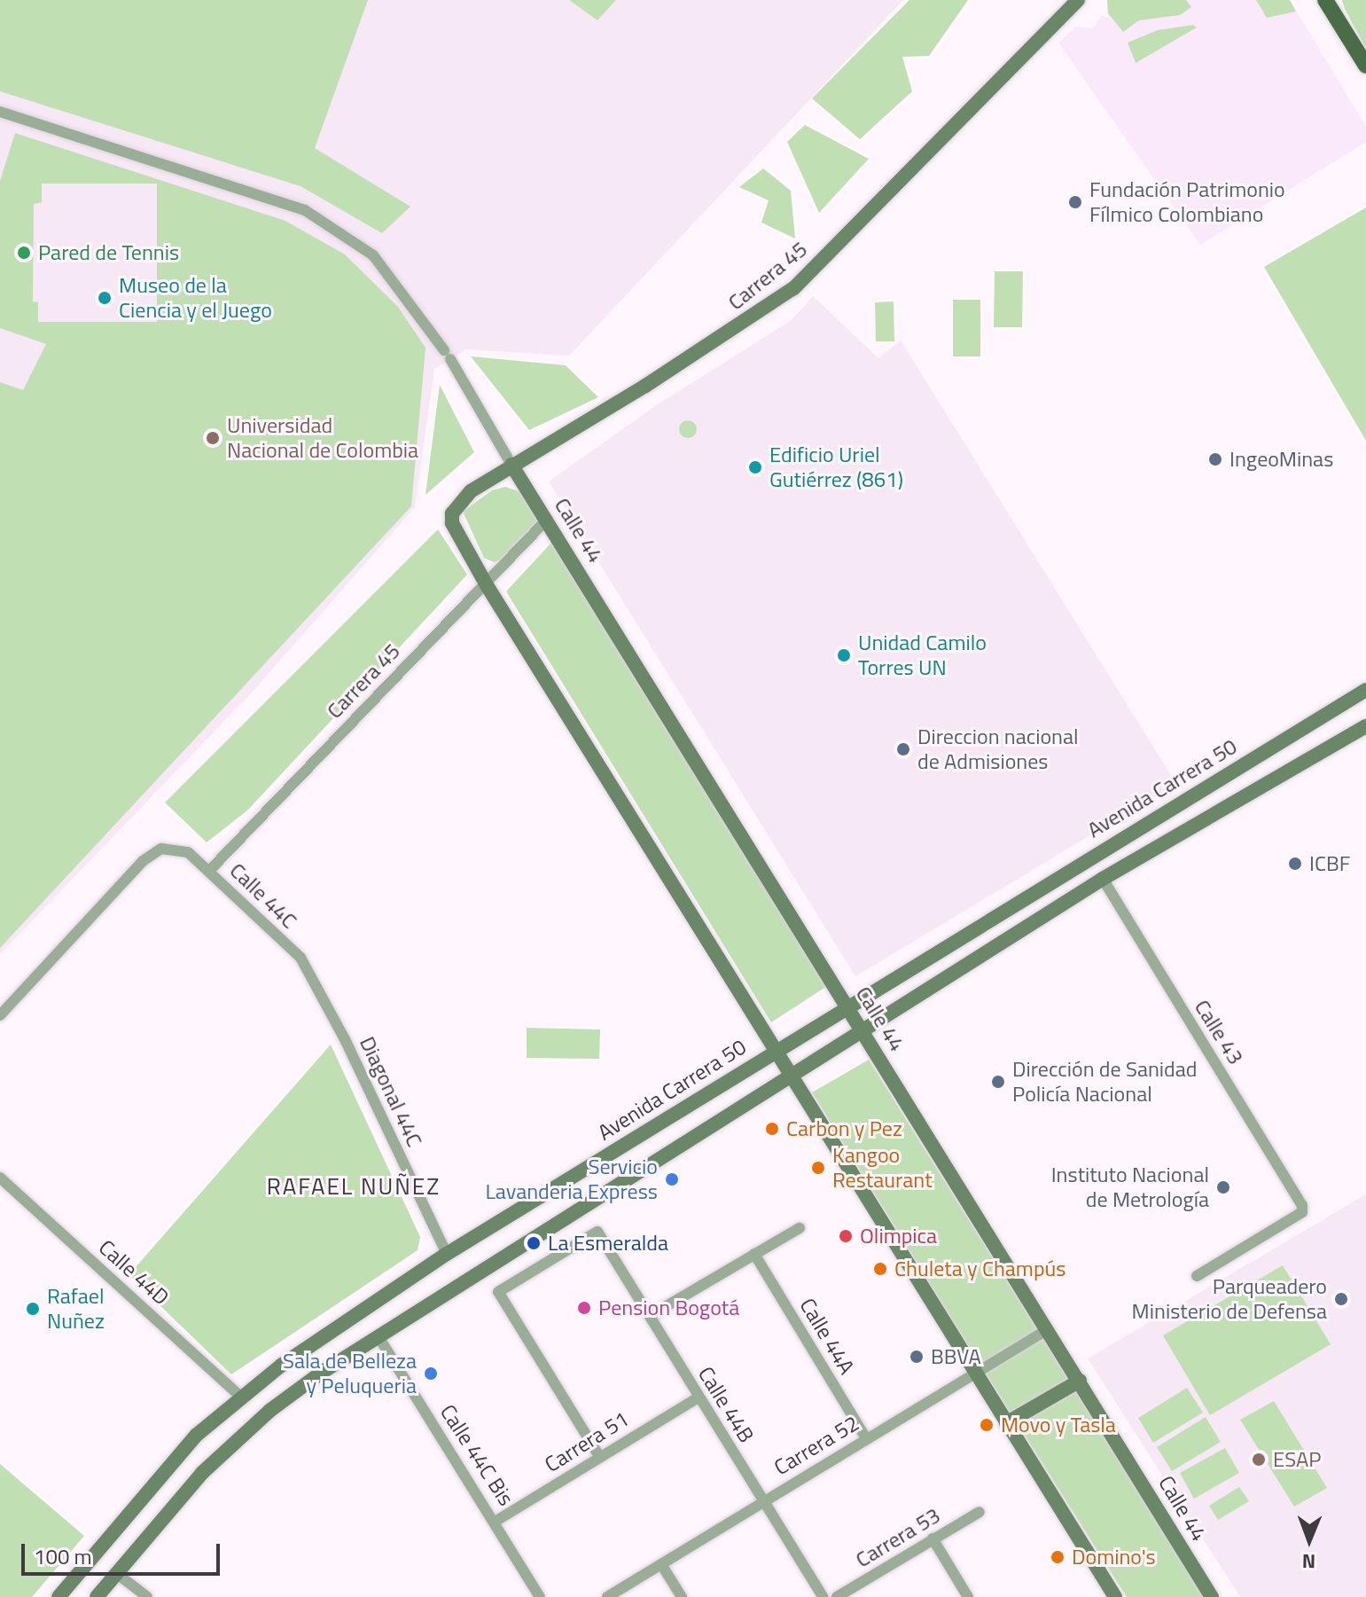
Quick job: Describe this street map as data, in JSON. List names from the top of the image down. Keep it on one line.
{"streets":{"street":["Carrera 45","Calle 44","Avenida Carrera 50","Calle 44C","Calle 43","Diagonal 44C","Calle 44D","Calle 44A","Calle 44B","Carrera 51","Carrera 52","Calle 44C Bis","Carrera 53"]},"crossings":[["Carrera 45","Calle 44"],["Carrera 45","Calle 44C"],["Calle 44","Avenida Carrera 50"],["Calle 44","Carrera 52"],["Avenida Carrera 50","Diagonal 44C"],["Avenida Carrera 50","Calle 44D"],["Calle 44C","Diagonal 44C"],["Calle 44A","Carrera 52"],["Calle 44B","Carrera 51"],["Calle 44B","Carrera 52"],["Carrera 51","Calle 44C Bis"]],"districts":["RAFAEL NUÑEZ"],"places":["Fundación Patrimonio Fílmico Colombiano","Pared de Tennis","Museo de la Ciencia y el Juego","Universidad Nacional de Colombia","IngeoMinas","Edificio Uriel Gutiérrez (861)","Unidad Camilo Torres UN","Direccion nacional de Admisiones","ICBF","Dirección de Sanidad Policía Nacional","Carbon y Pez","Kangoo Restaurant","Servicio Lavanderia Express","Instituto Nacional de Metrología","Olimpica","La Esmeralda","Chuleta y Champús","Parqueadero Ministerio de Defensa","Pension Bogotá","Rafael Nuñez","BBVA","Sala de Belleza y Peluqueria","Movo y Tasla","ESAP","Domino's"],"scale_bar":"100 m","north":"bottom"}
